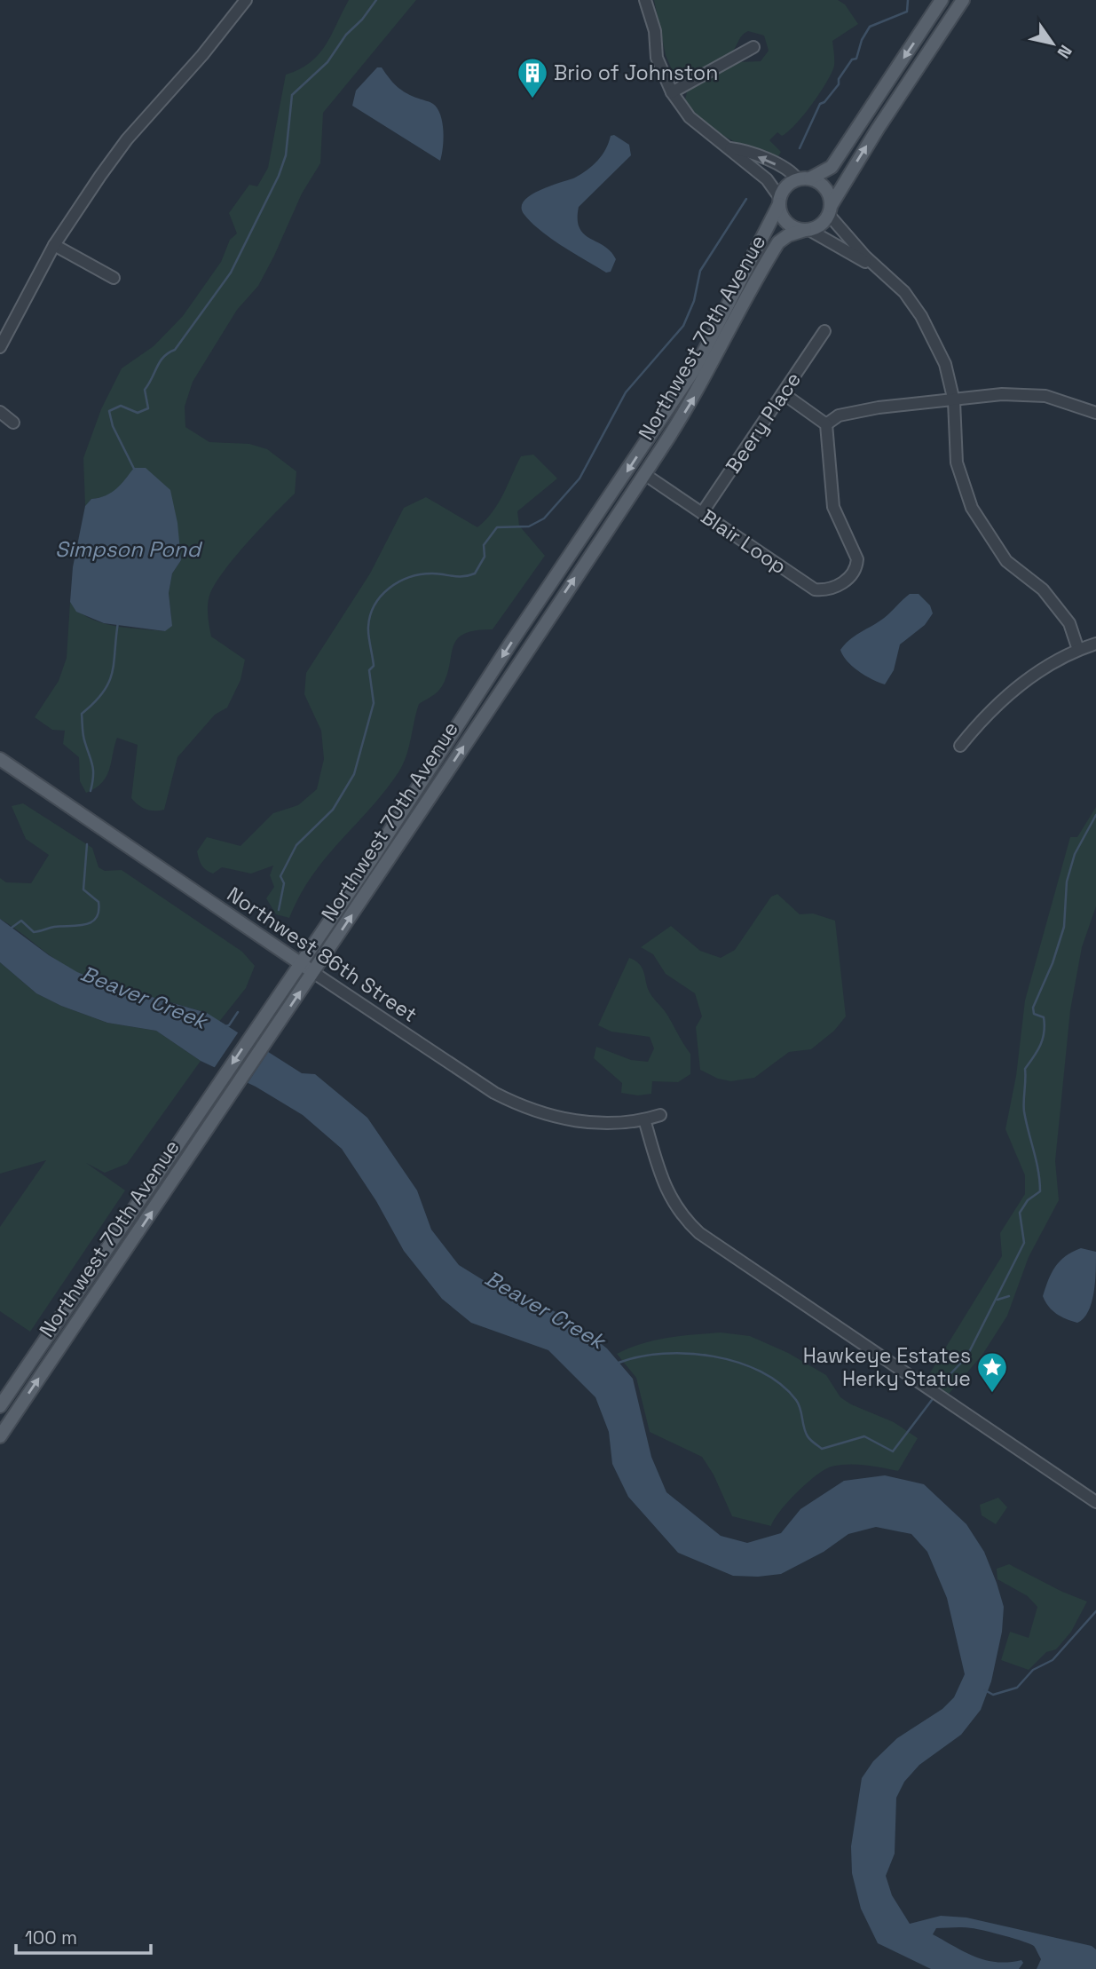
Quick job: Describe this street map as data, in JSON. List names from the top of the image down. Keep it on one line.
{"streets":{"main road":["Northwest 70th Avenue","Northwest 86th Street"],"street":["Beery Place","Blair Loop"]},"crossings":[["Northwest 70th Avenue","Blair Loop"],["Northwest 70th Avenue","Northwest 86th Street"],["Beery Place","Blair Loop"]],"water":["Simpson Pond","Beaver Creek"],"places":{"building":["Brio of Johnston"],"place":["Hawkeye Estates Herky Statue"]},"scale_bar":"100 m","north":"bottom right"}
